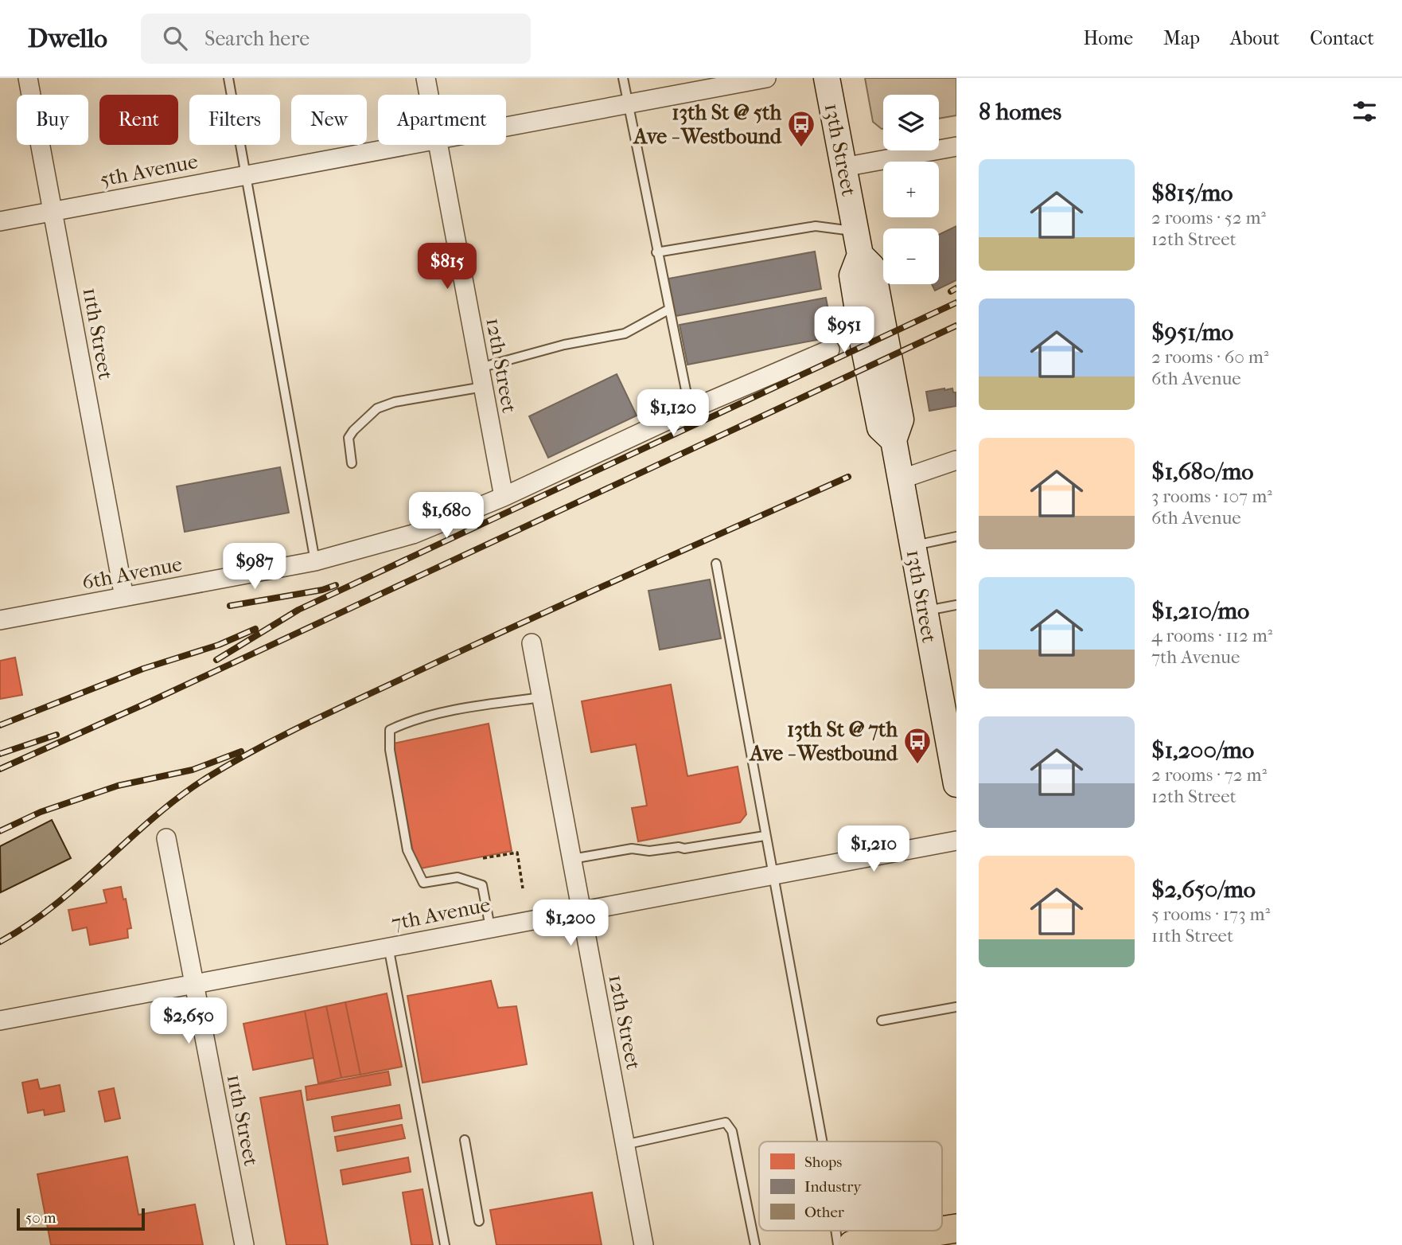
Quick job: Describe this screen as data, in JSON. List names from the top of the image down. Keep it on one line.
{"streets":{"street":["13th Street","5th Avenue","11th Street","12th Street","6th Avenue","7th Avenue"]},"crossings":[["5th Avenue","11th Street"],["11th Street","6th Avenue"],["11th Street","7th Avenue"],["12th Street","6th Avenue"],["12th Street","7th Avenue"]],"places":{"bus stop":["13th St @ 5th Ave - Westbound","13th St @ 7th Ave - Westbound"]},"legend":["Shops","Industry","Other"],"scale_bar":"50 m","page":{"header":"Dwello","search":"Search here","nav":["Home","Map","About","Contact"],"heading":"8 homes","map_buttons":["+","−"],"chip":["Buy","Rent","Filters","New","Apartment"],"list":[{"name":"$815/mo","note":"2 rooms · 52 m² · 12th Street"},{"name":"$951/mo","note":"2 rooms · 60 m² · 6th Avenue"},{"name":"$1,680/mo","note":"3 rooms · 107 m² · 6th Avenue"},{"name":"$1,210/mo","note":"4 rooms · 112 m² · 7th Avenue"},{"name":"$1,200/mo","note":"2 rooms · 72 m² · 12th Street"},{"name":"$2,650/mo","note":"5 rooms · 173 m² · 11th Street"}],"price":["$815","$951","$1,120","$1,680","$987","$1,210","$1,200","$2,650"],"scale":"50 m"}}
